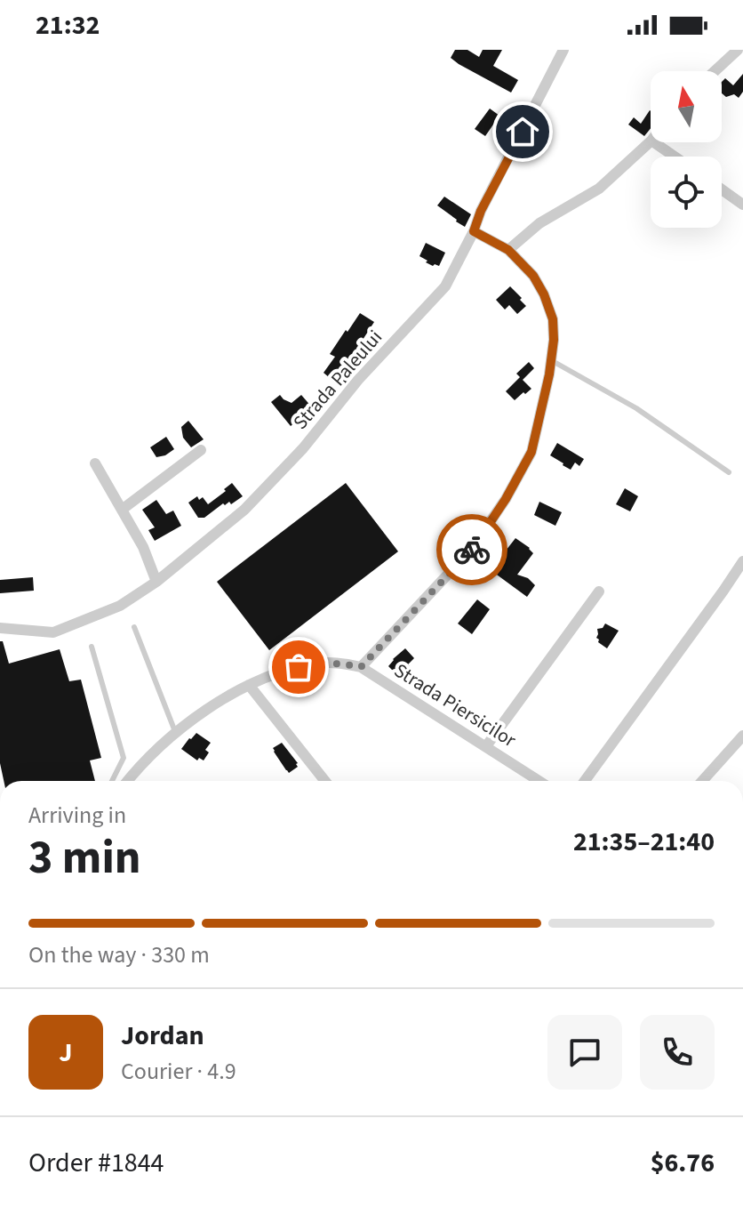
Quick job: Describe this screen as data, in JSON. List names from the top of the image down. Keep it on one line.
{"streets":{"street":["Strada Paleului","Strada Piersicilor"]},"north":"top","page":{"status":"21:32","heading":["3 min","Arriving in","21:35–21:40"],"panel":["Jordan","Courier · 4.9","Order #1844","$6.76"],"bar":"On the way · 330 m","round":"J"}}
